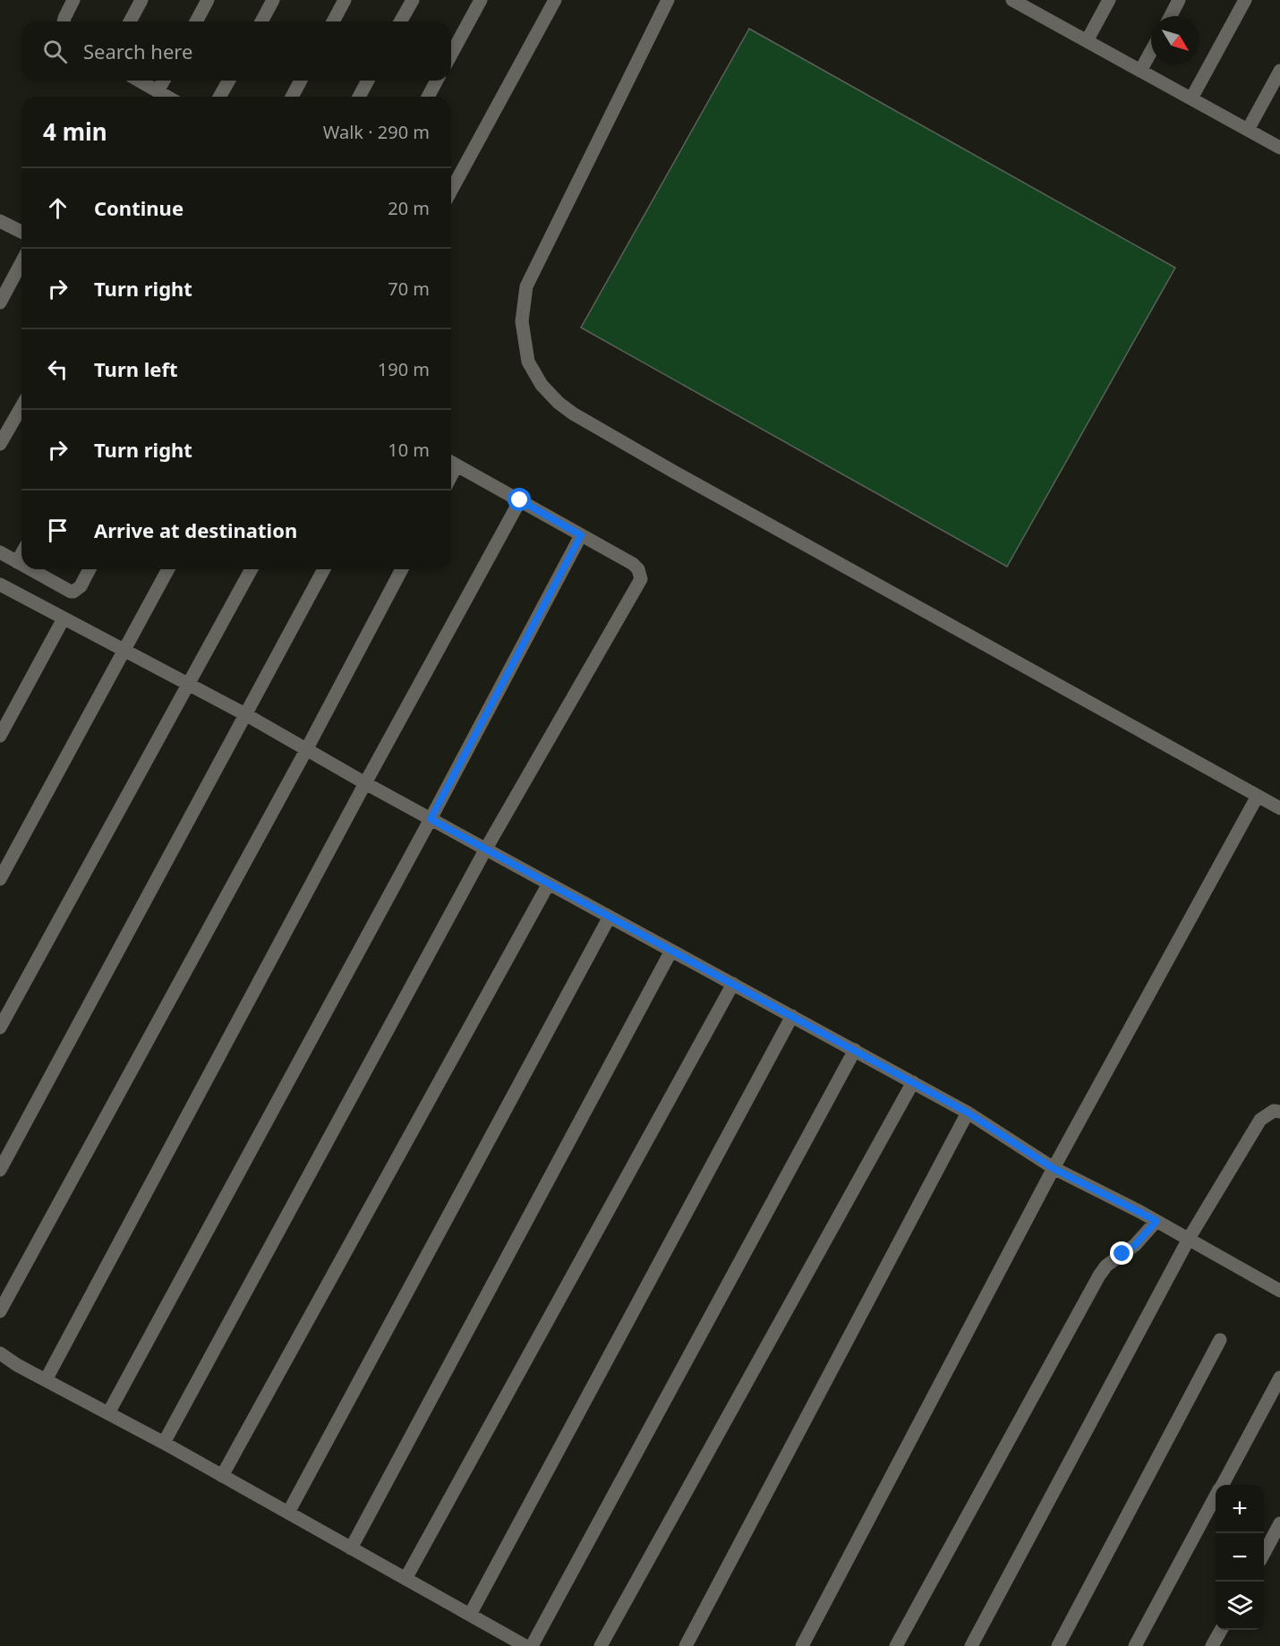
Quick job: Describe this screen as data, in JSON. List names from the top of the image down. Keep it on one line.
{"north":"bottom right","page":{"search":"Search here","heading":["4 min","Walk · 290 m"],"list":[["Continue","20 m"],["Turn right","70 m"],["Turn left","190 m"],["Turn right","10 m"],"Arrive at destination"],"map_buttons":["+","−"]}}
